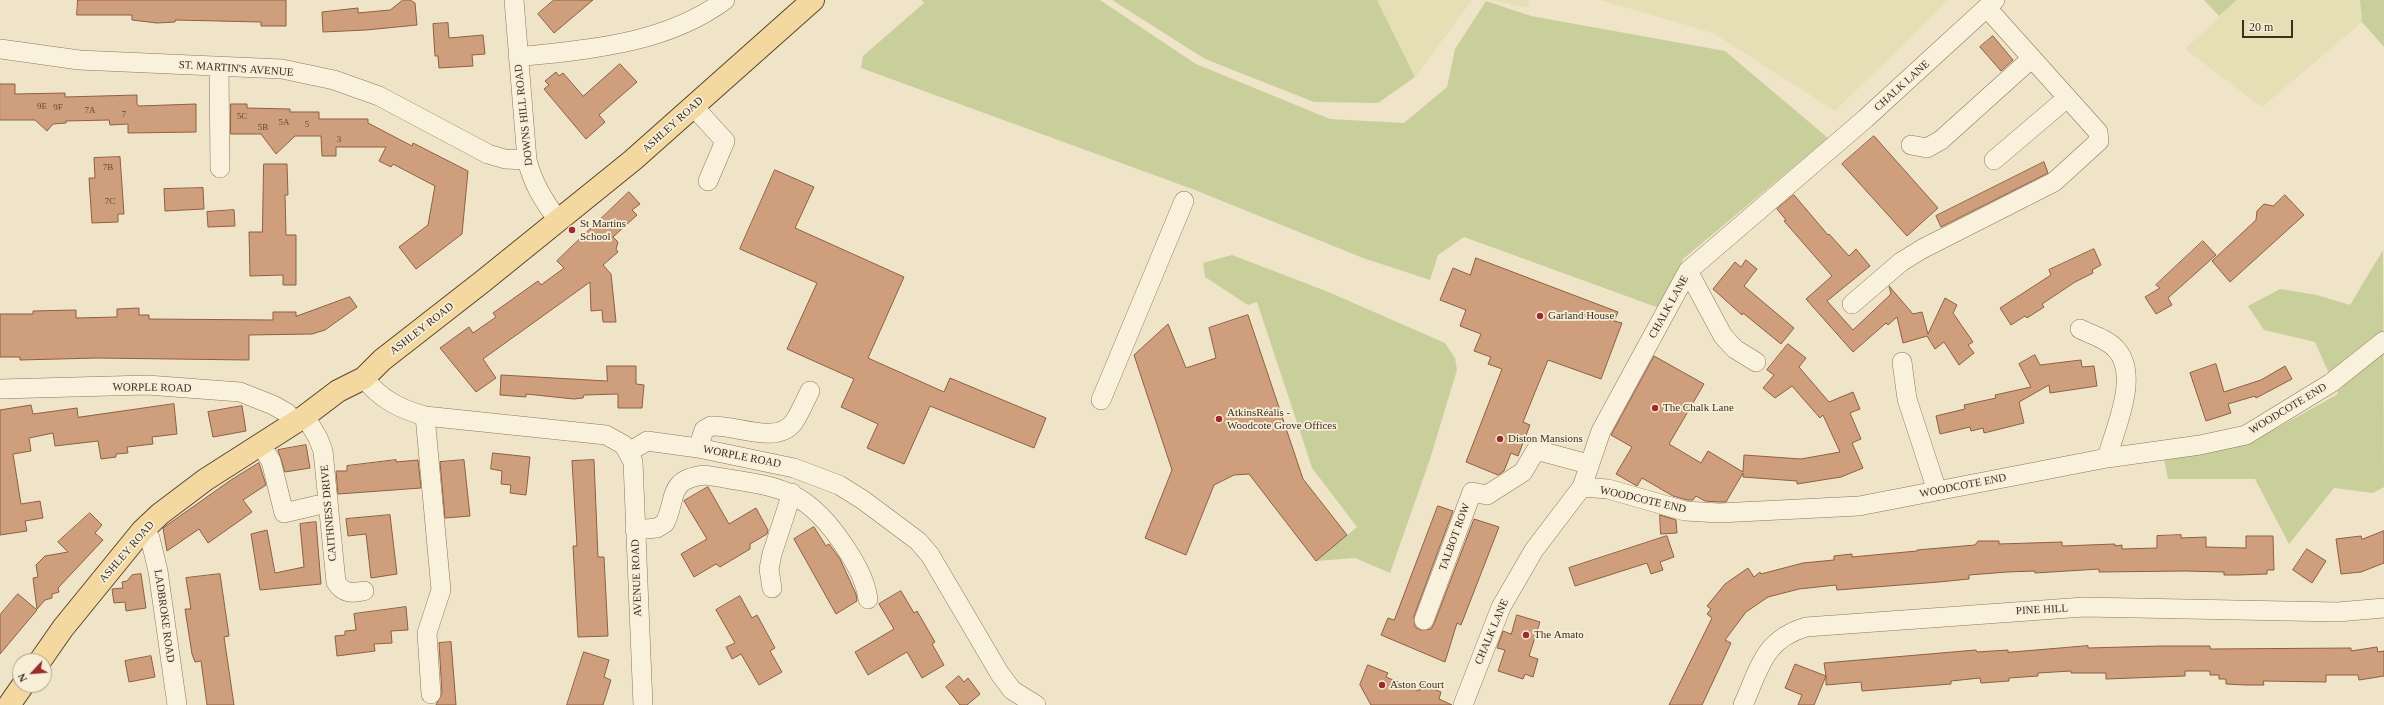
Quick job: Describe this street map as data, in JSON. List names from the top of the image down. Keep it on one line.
{"streets":{"main road":["ASHLEY ROAD"],"street":["ST. MARTIN'S AVENUE","CHALK LANE","DOWNS HILL ROAD","WORPLE ROAD","WOODCOTE END","CAITHNESS DRIVE","TALBOT ROW","AVENUE ROAD","PINE HILL","LADBROKE ROAD"]},"crossings":[["ST. MARTIN'S AVENUE","DOWNS HILL ROAD"],["CHALK LANE","WOODCOTE END"],["CHALK LANE","TALBOT ROW"],["DOWNS HILL ROAD","ASHLEY ROAD"],["ASHLEY ROAD","WORPLE ROAD"],["ASHLEY ROAD","CAITHNESS DRIVE"],["ASHLEY ROAD","LADBROKE ROAD"],["WORPLE ROAD","CAITHNESS DRIVE"],["WORPLE ROAD","AVENUE ROAD"]],"places":["St Martins School","Garland House","The Chalk Lane","AtkinsRéalis - Woodcote Grove Offices","Diston Mansions","The Amato","Aston Court"],"house_numbers":["9E","9F","7A","7","5C","5A","5","5B","3","7B","7C"],"scale_bar":"20 m","north":"bottom left"}
